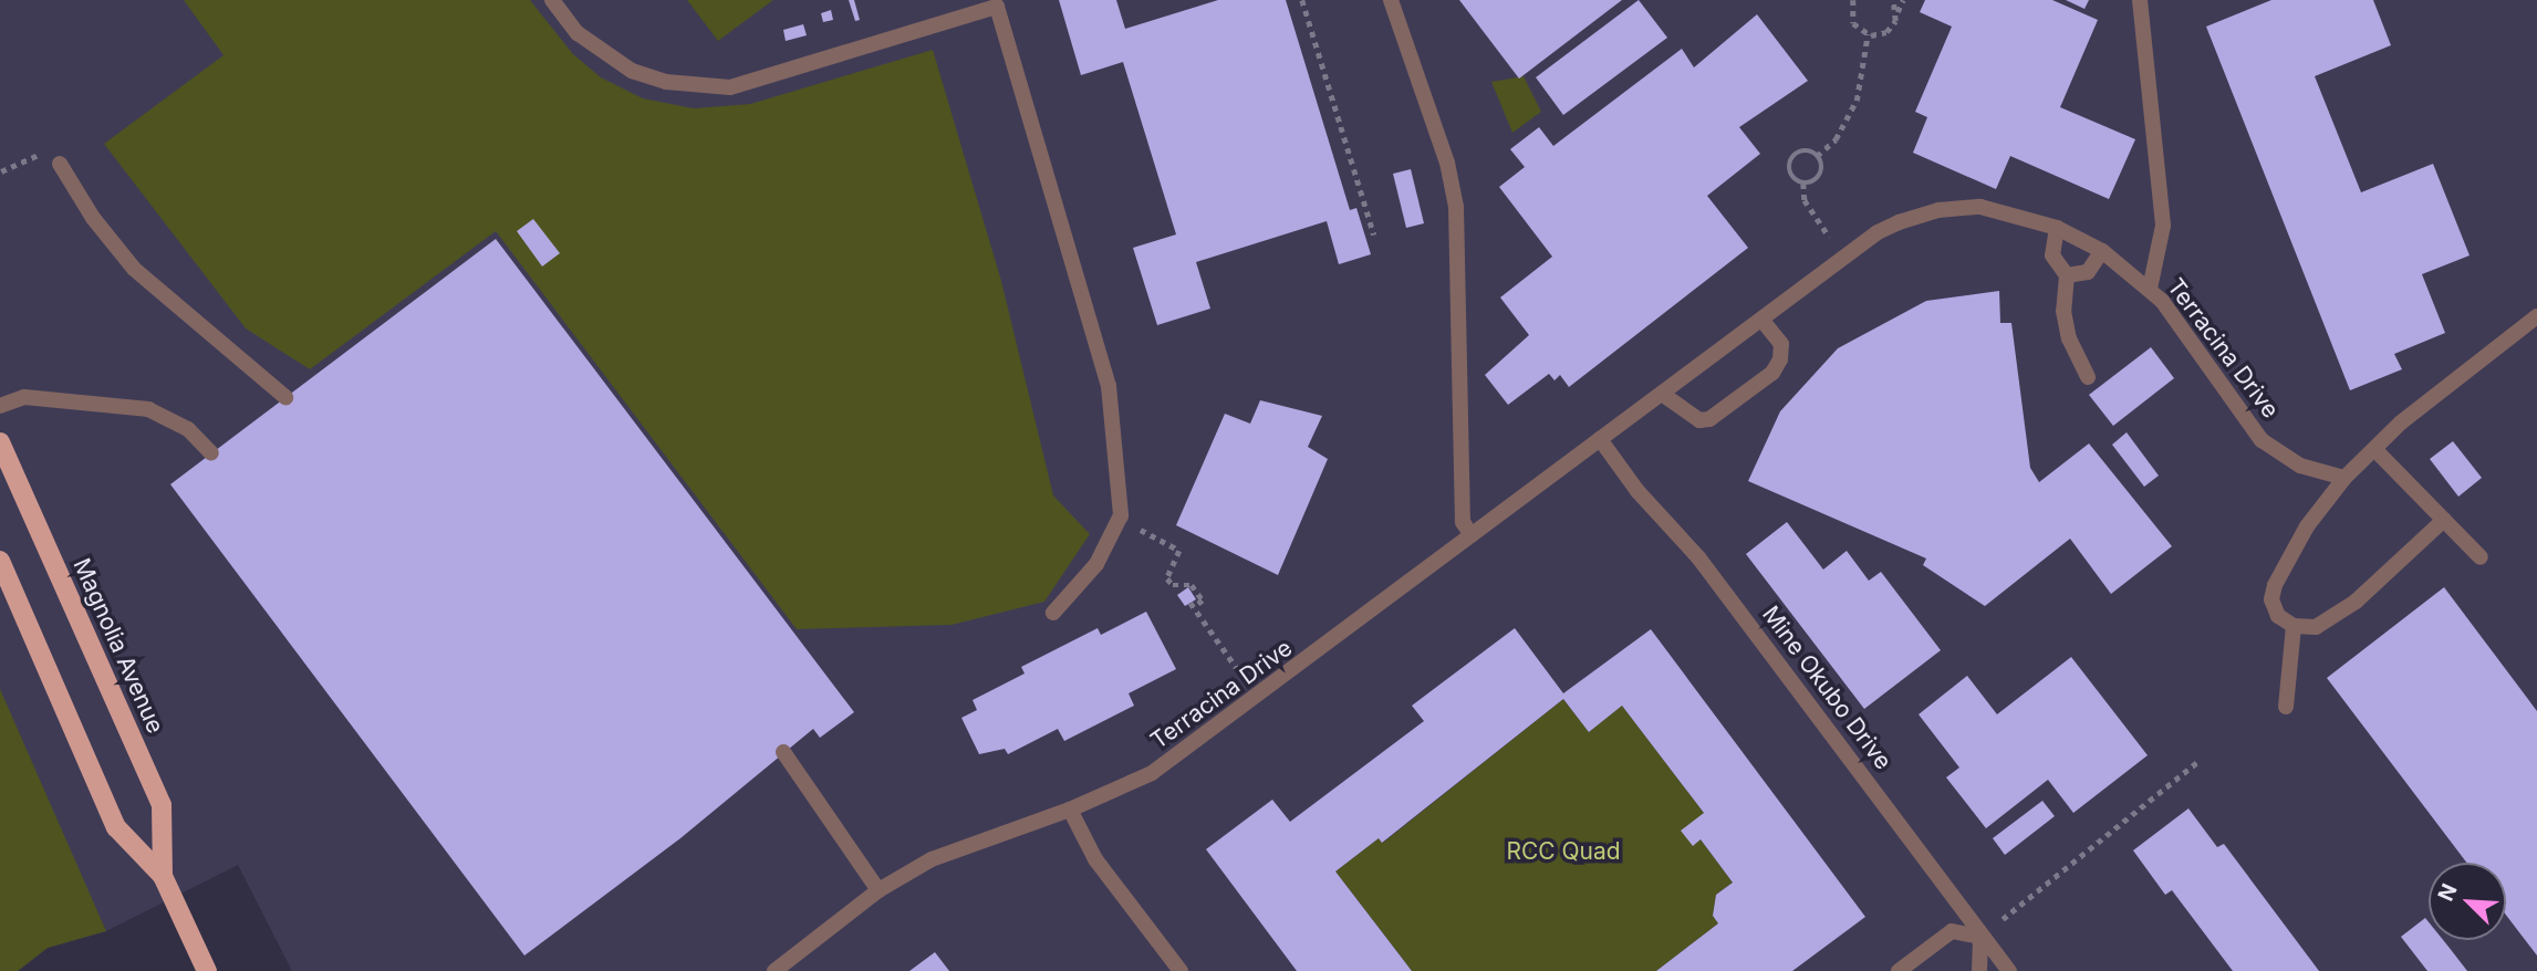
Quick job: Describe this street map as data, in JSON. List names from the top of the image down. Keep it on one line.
{"streets":{"main road":["Magnolia Avenue"],"lane":["Terracina Drive","Mine Okubo Drive"]},"crossings":[["Terracina Drive","Mine Okubo Drive"]],"parks":["RCC Quad"],"north":"top left"}
